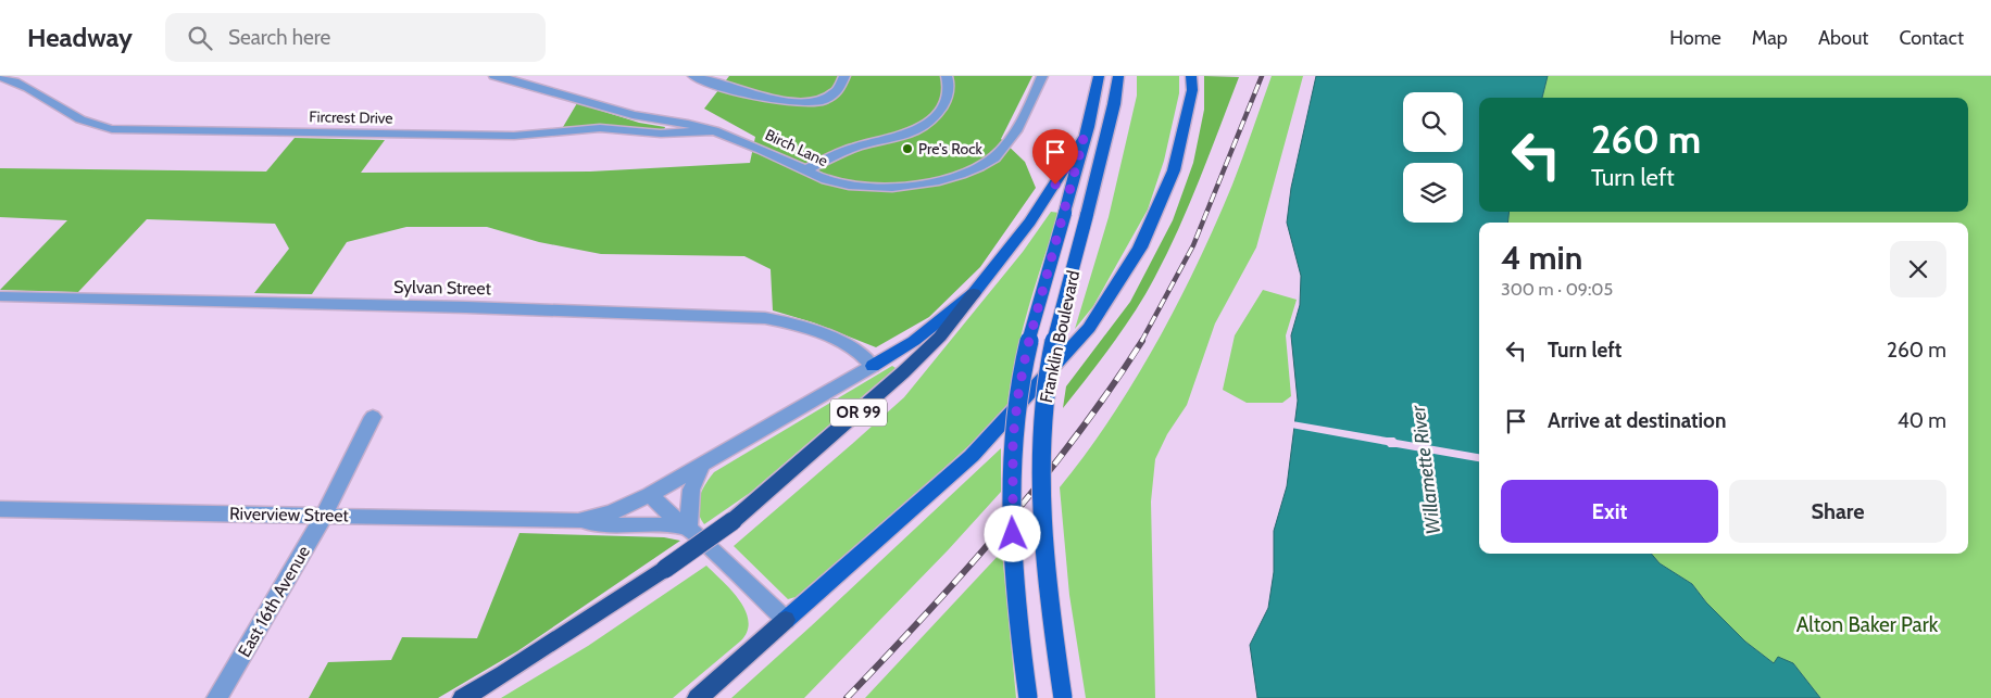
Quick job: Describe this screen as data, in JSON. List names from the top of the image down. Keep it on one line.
{"streets":{"highway":["OR 99"],"main road":["Franklin Boulevard"],"street":["Fircrest Drive","Birch Lane","Sylvan Street","Riverview Street","East 16th Avenue"]},"crossings":[["Fircrest Drive","Birch Lane"],["Sylvan Street","Riverview Street"],["Franklin Boulevard","OR 99"],["Riverview Street","East 16th Avenue"]],"water":["Willamette River"],"parks":["Alton Baker Park"],"places":["Pre's Rock"],"page":{"header":"Headway","search":"Search here","nav":["Home","Map","About","Contact"],"turn":["260 m","Turn left"],"heading":["4 min","300 m · 09:05"],"list":[{"name":"Turn left","value":"260 m"},{"name":"Arrive at destination","value":"40 m"}],"buttons":["Exit","Share"]}}
